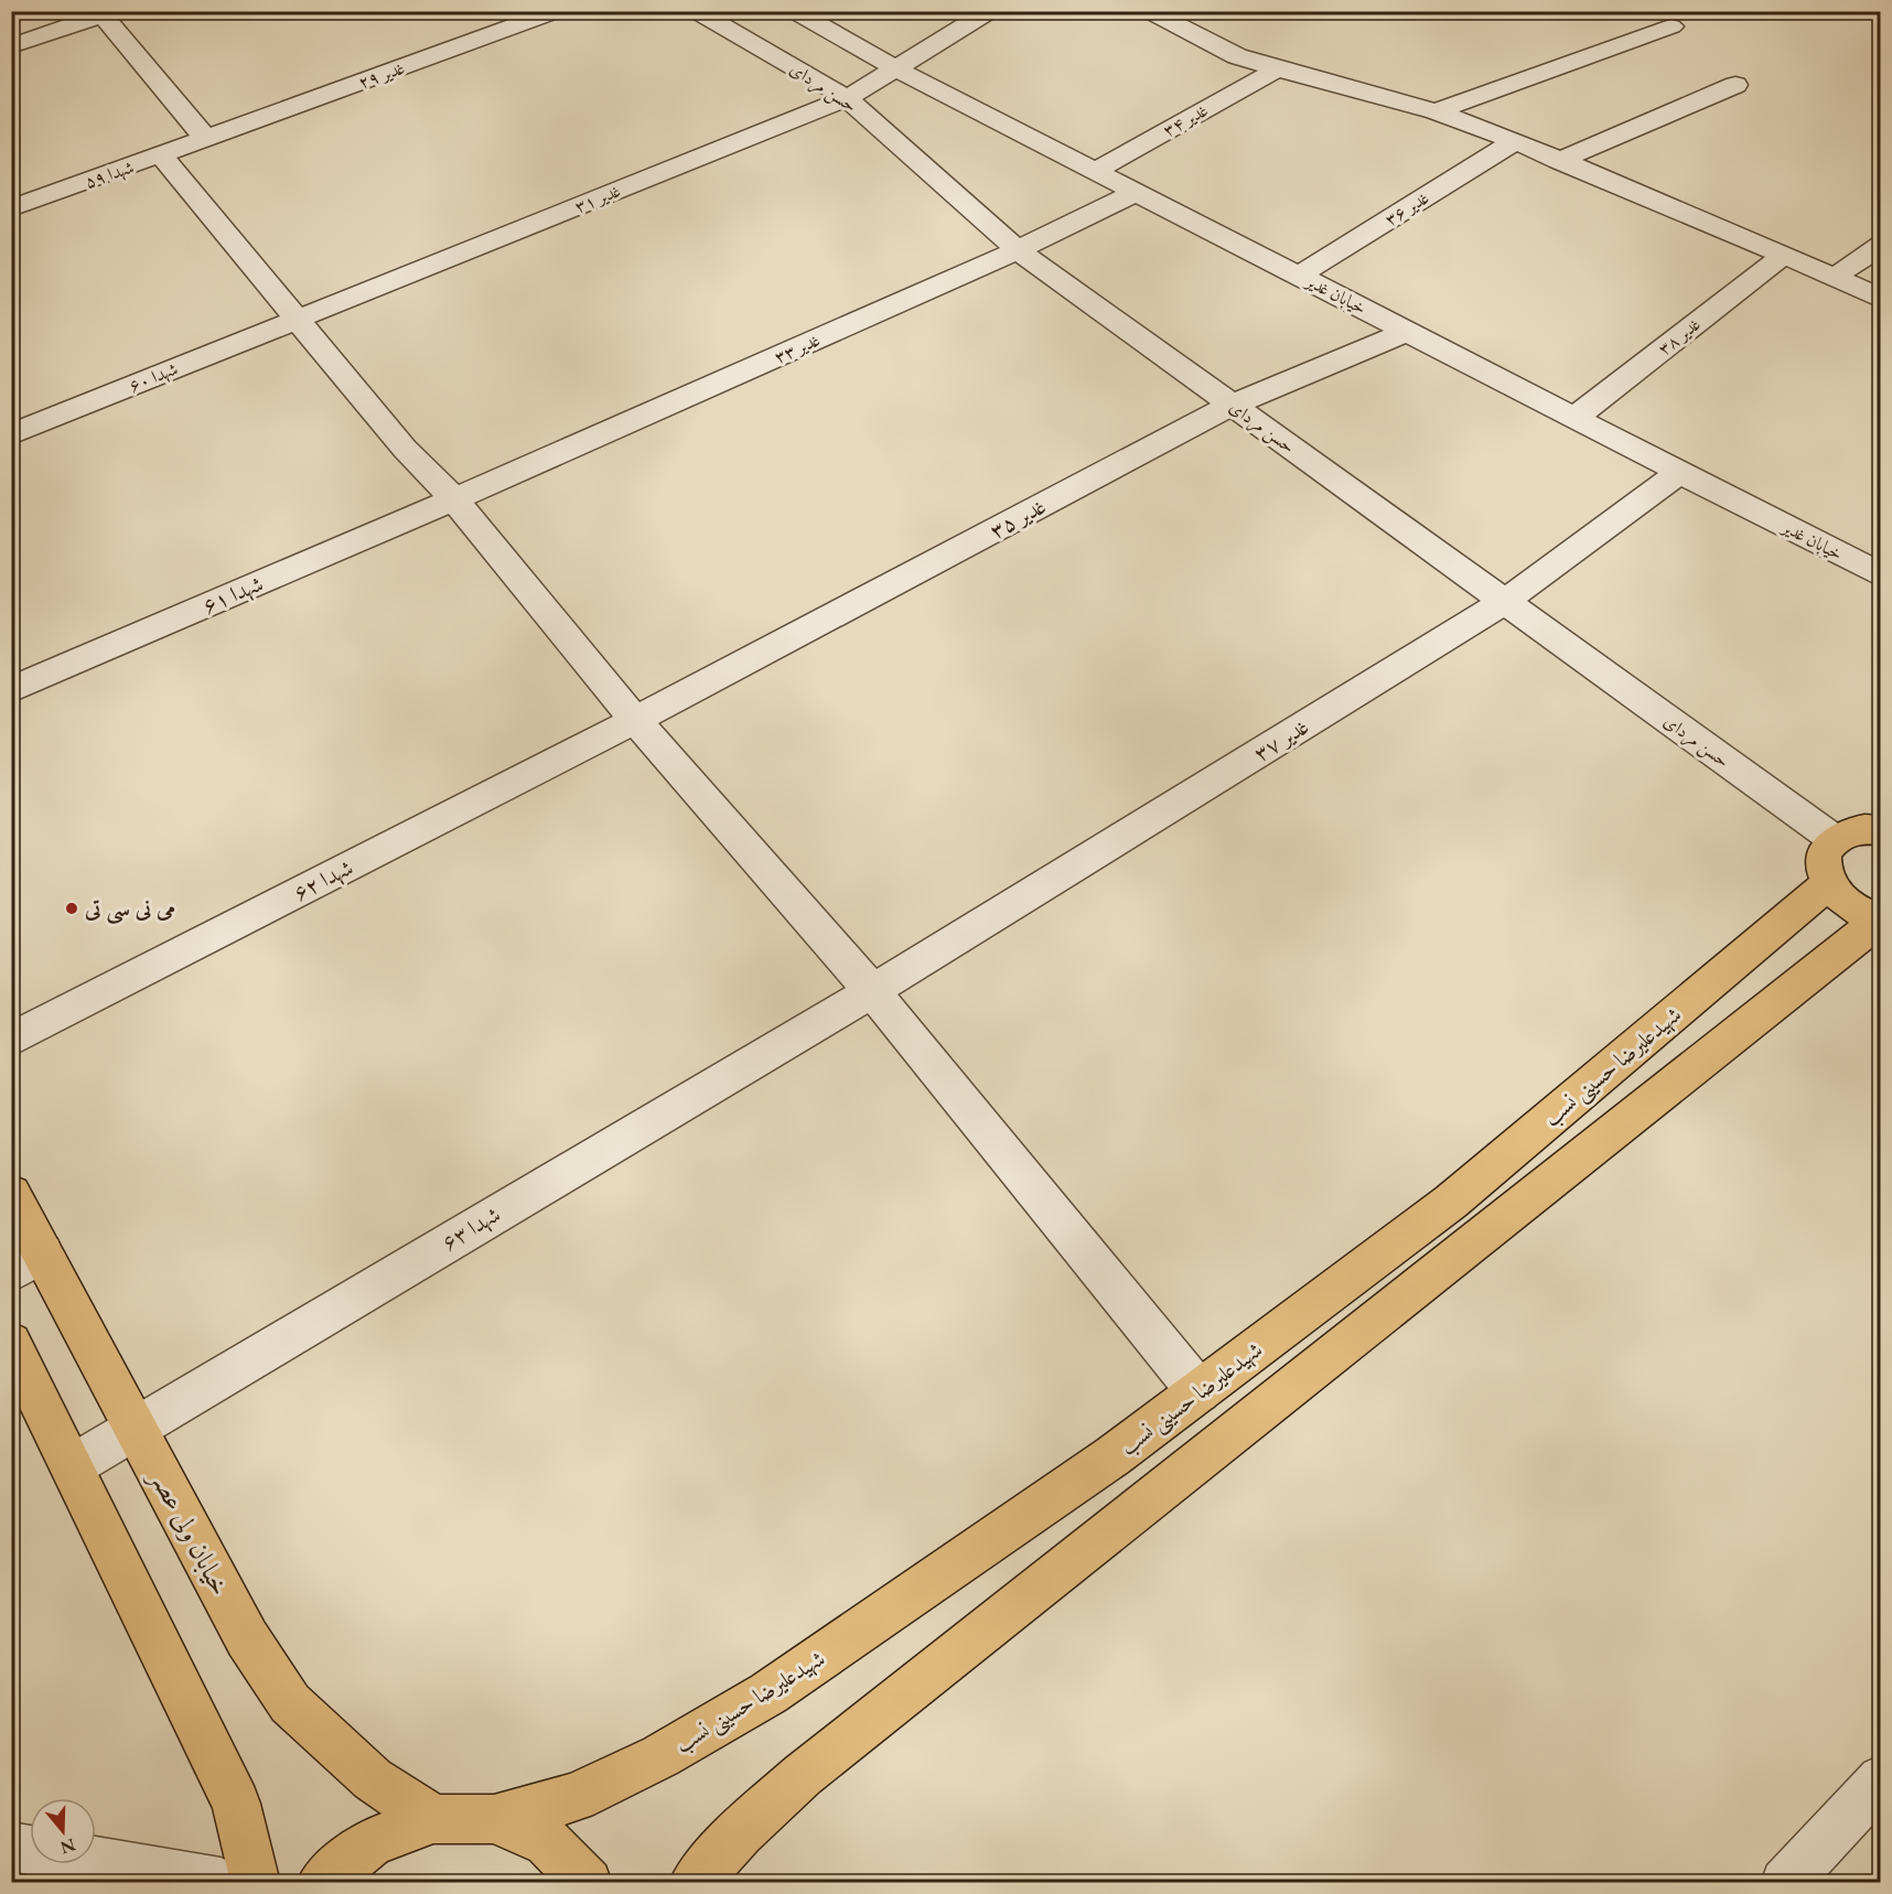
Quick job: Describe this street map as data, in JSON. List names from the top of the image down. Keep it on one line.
{"streets":{"main road":["شهیدعلیرضا حسینی نسب","خیابان ولی عصر"],"street":["غدیر ۲۹","حسن مردای","غدیر ۳۴","شهدا ۵۹","غدیر ۳۱","غدیر ۳۶","خیابان غدیر","غدیر ۳۸","غدیر ۳۳","شهدا ۶۰","غدیر ۳۵","شهدا ۶۱","غدیر ۳۷","شهدا ۶۲","شهدا ۶۳"]},"crossings":[["غدیر ۲۹","شهدا ۵۹"],["حسن مردای","غدیر ۳۱"],["حسن مردای","غدیر ۳۳"],["حسن مردای","غدیر ۳۵"],["حسن مردای","غدیر ۳۷"],["غدیر ۳۴","خیابان غدیر"],["غدیر ۳۱","خیابان غدیر"],["غدیر ۳۱","شهدا ۶۰"],["غدیر ۳۶","خیابان غدیر"],["خیابان غدیر","غدیر ۳۸"],["خیابان غدیر","غدیر ۳۳"],["خیابان غدیر","غدیر ۳۵"],["خیابان غدیر","غدیر ۳۷"],["غدیر ۳۳","شهدا ۶۱"],["غدیر ۳۵","شهدا ۶۲"],["غدیر ۳۷","شهدا ۶۳"],["شهدا ۶۳","خیابان ولی عصر"]],"places":["می نی سی تی"],"north":"bottom"}
